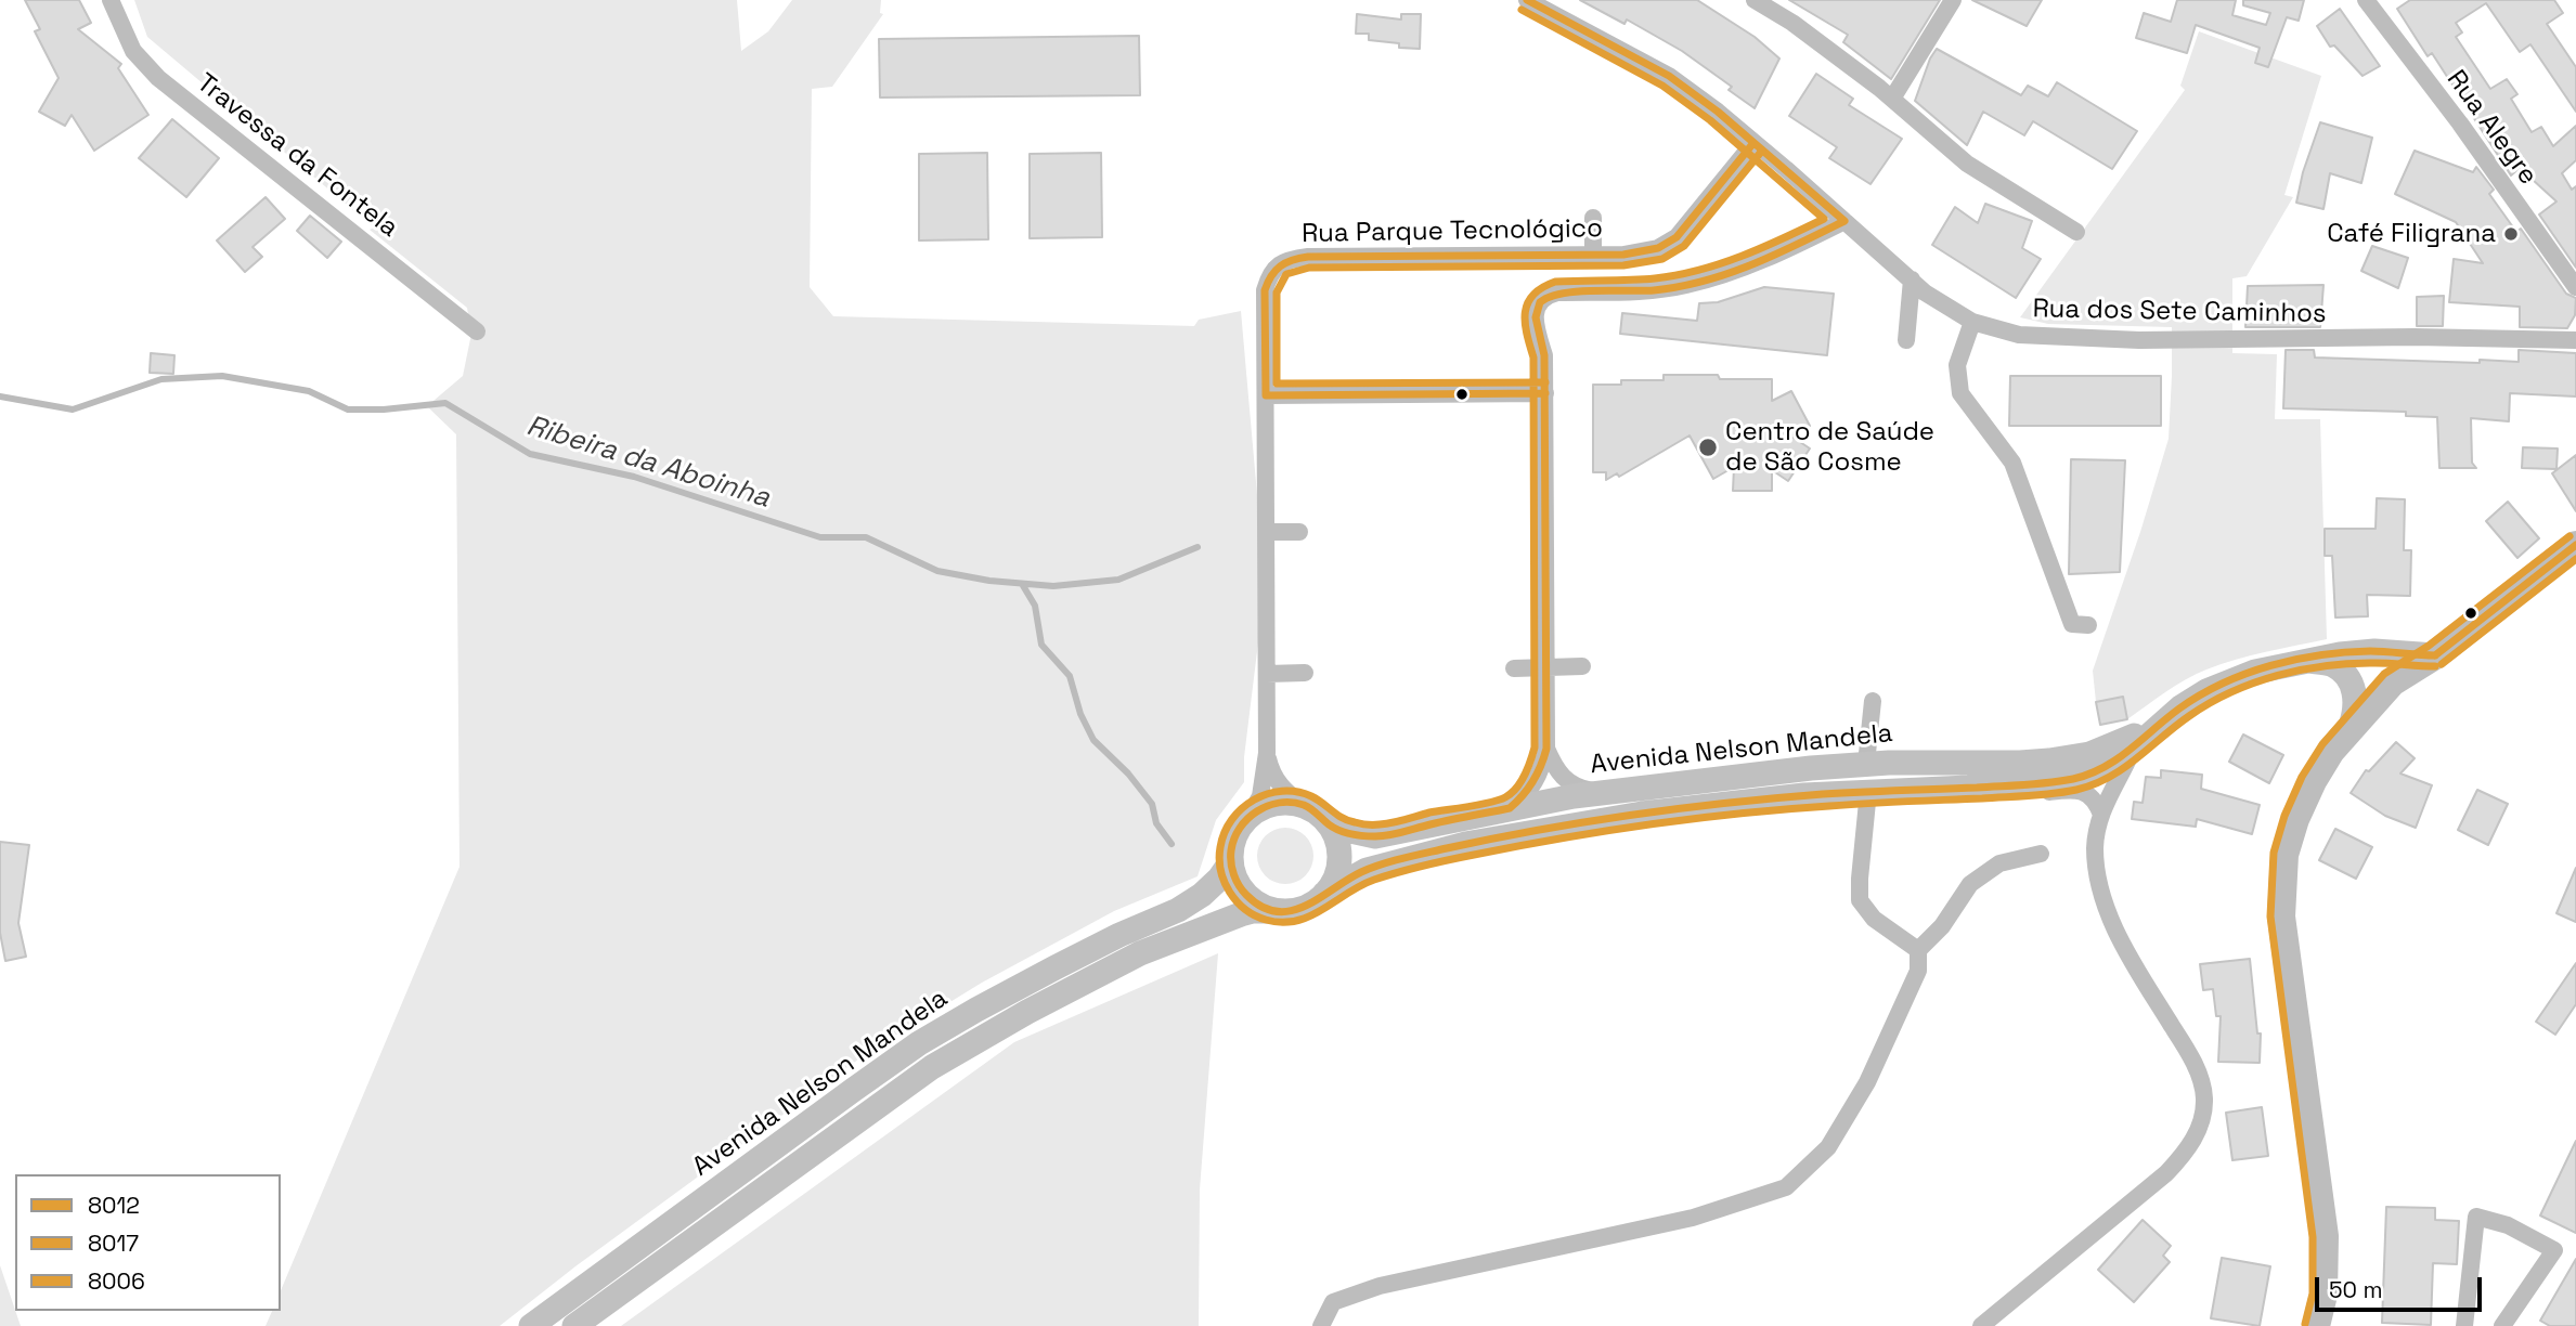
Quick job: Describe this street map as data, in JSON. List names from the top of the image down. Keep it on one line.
{"streets":{"main road":["Avenida Nelson Mandela"],"street":["Rua Alegre","Travessa da Fontela","Rua Parque Tecnológico","Rua dos Sete Caminhos"]},"crossings":[["Rua Parque Tecnológico","Rua dos Sete Caminhos"],["Rua Parque Tecnológico","Avenida Nelson Mandela"]],"water":["Ribeira da Aboinha"],"places":["Café Filigrana","Centro de Saúde de São Cosme"],"lines":["transit line 8012","transit line 8017","transit line 8006"],"legend":["8012","8017","8006"],"scale_bar":"50 m"}
